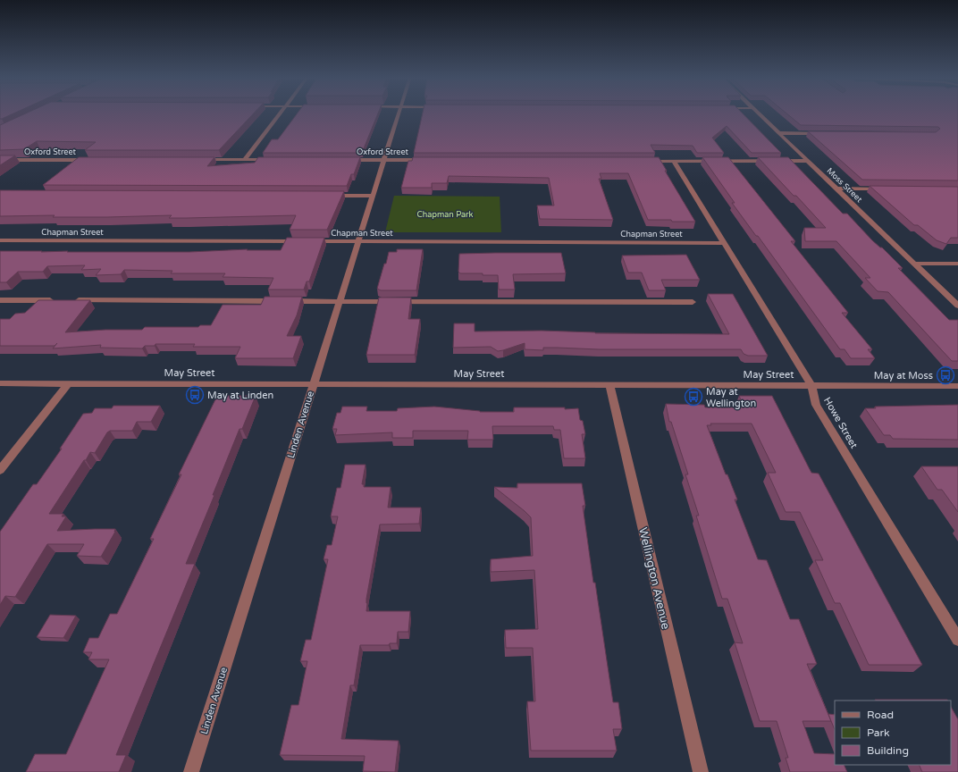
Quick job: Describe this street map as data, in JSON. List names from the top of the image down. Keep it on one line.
{"streets":{"street":["Oxford Street","Moss Street","Chapman Street","May Street","Howe Street","Linden Avenue","Wellington Avenue"]},"crossings":[["Oxford Street","Linden Avenue"],["Chapman Street","Howe Street"],["Chapman Street","Linden Avenue"],["May Street","Howe Street"],["May Street","Linden Avenue"],["May Street","Wellington Avenue"]],"parks":["Chapman Park"],"places":{"bus stop":["May at Moss","May at Linden","May at Wellington"]},"legend":["Road","Park","Building"]}
